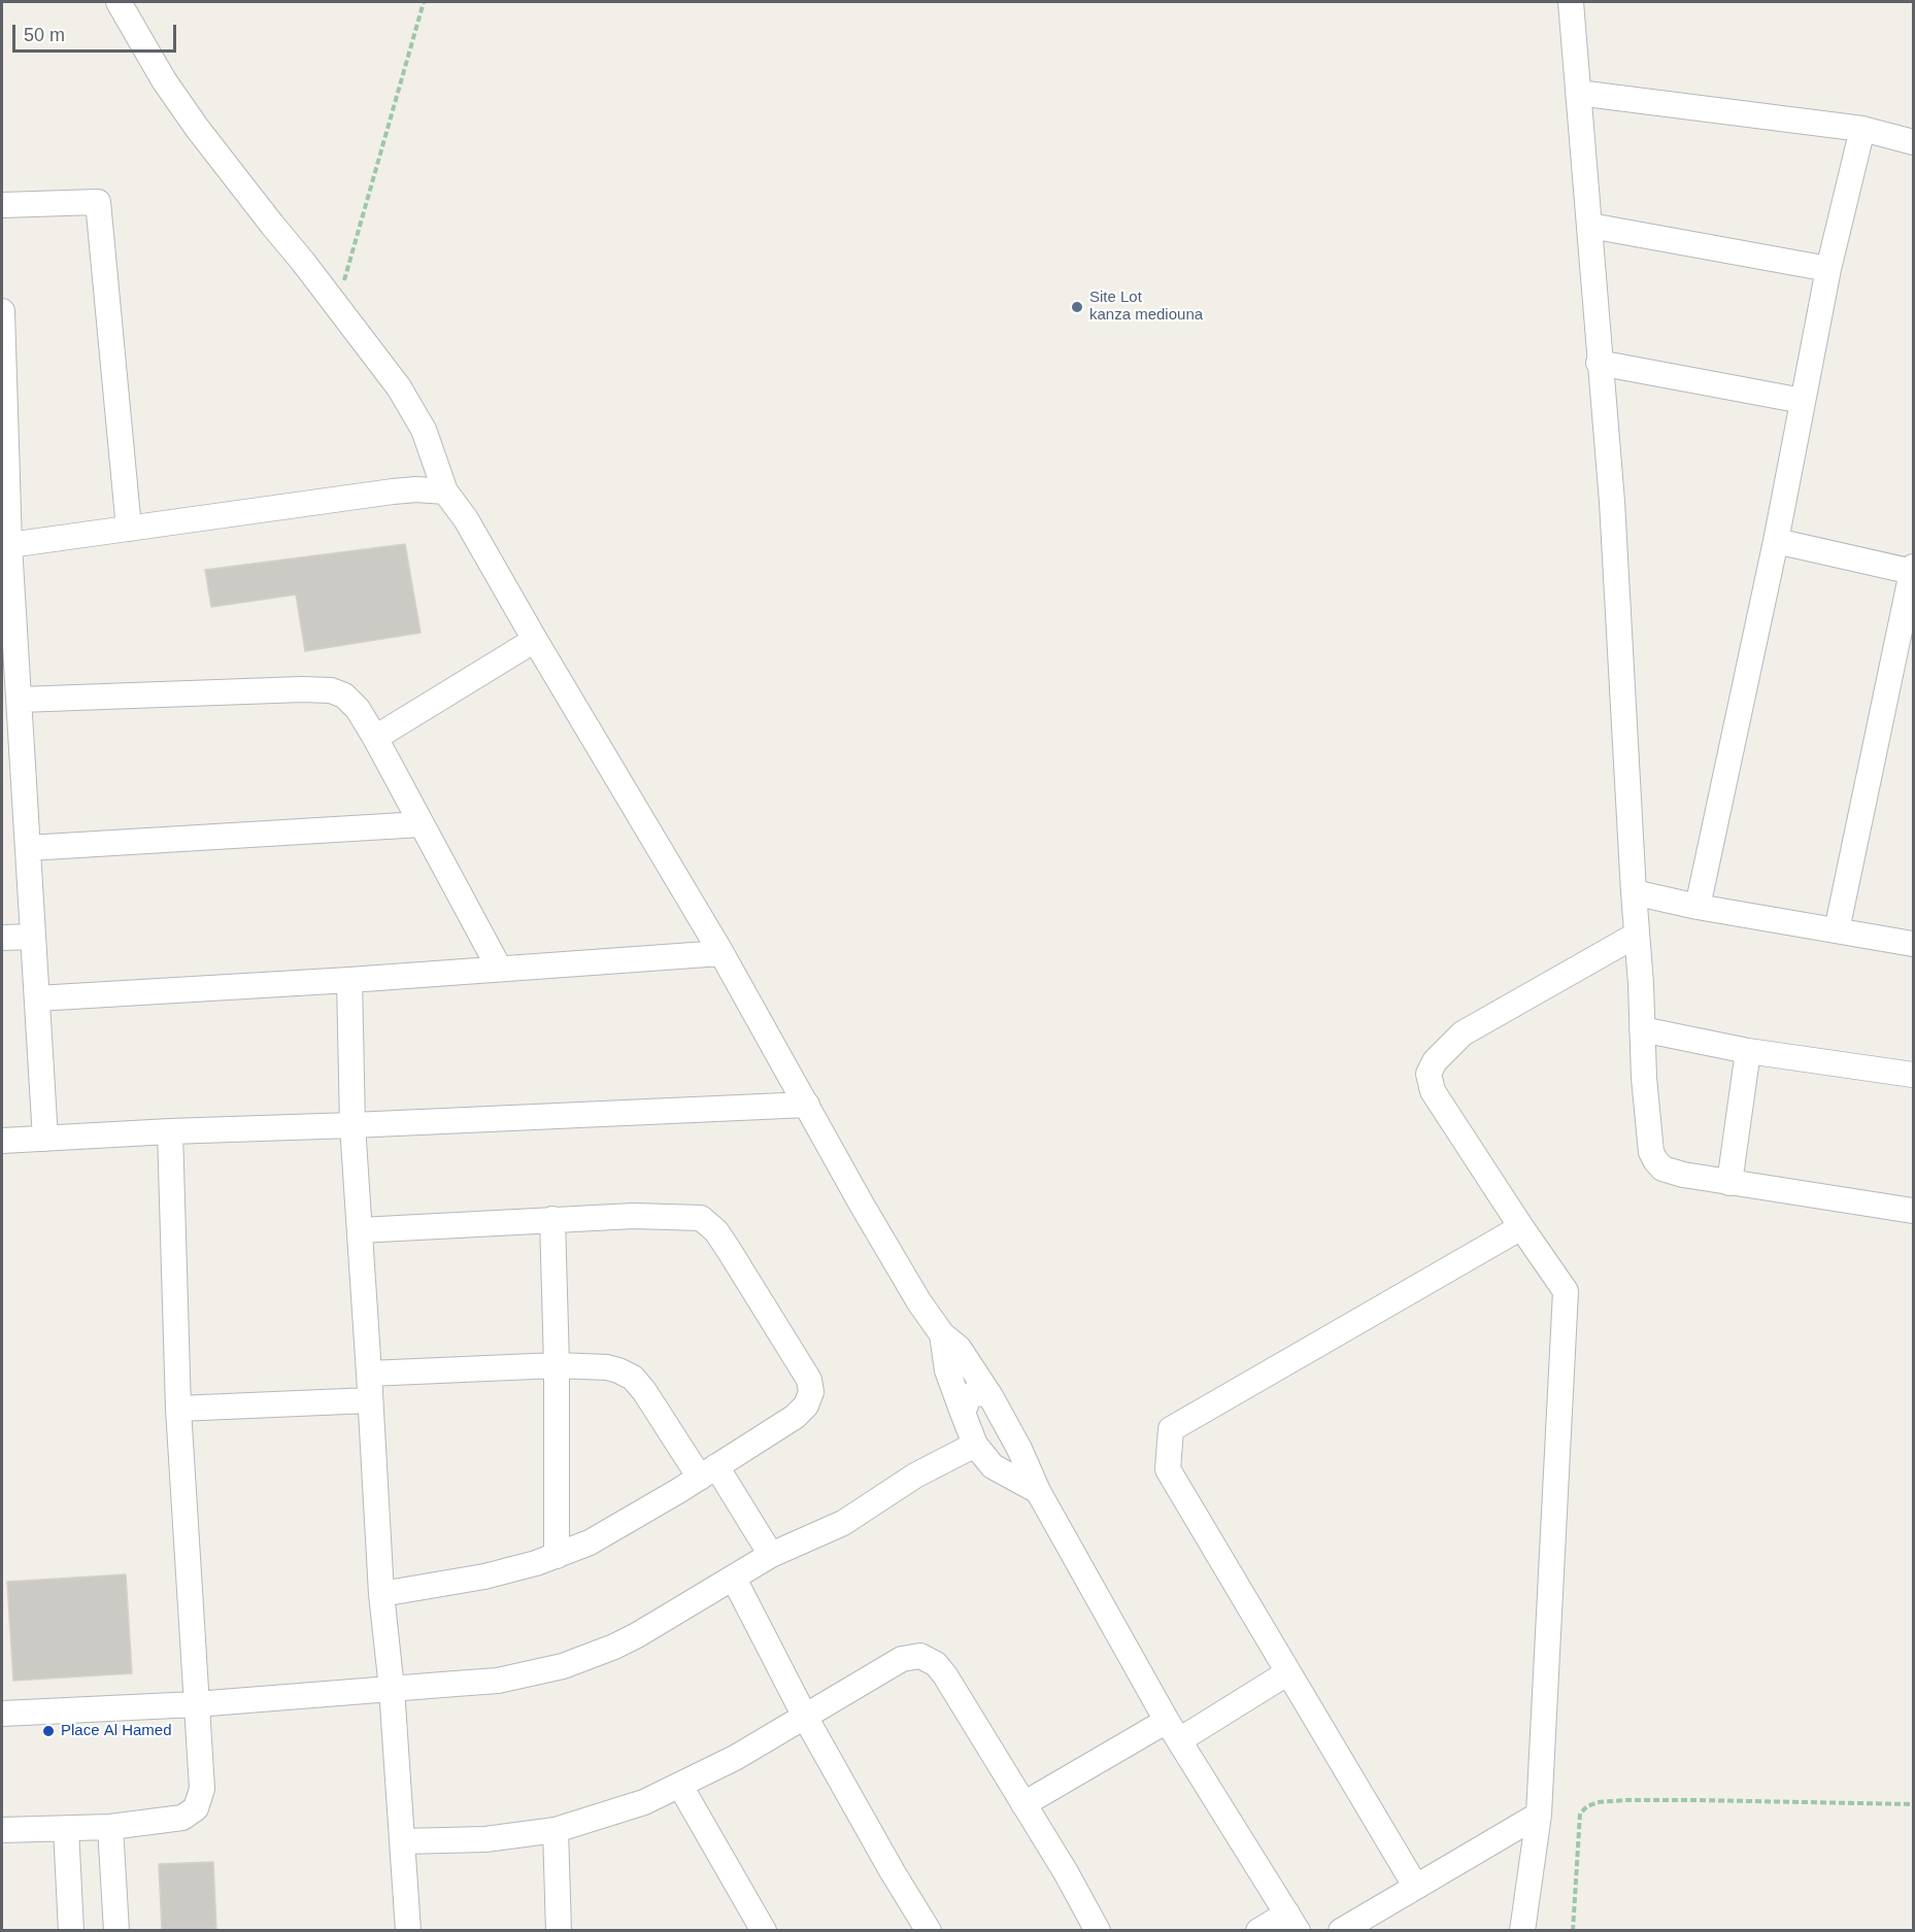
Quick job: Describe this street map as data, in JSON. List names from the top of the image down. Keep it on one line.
{"places":["Site Lot kanza mediouna","Place Al Hamed"],"scale_bar":"50 m"}
